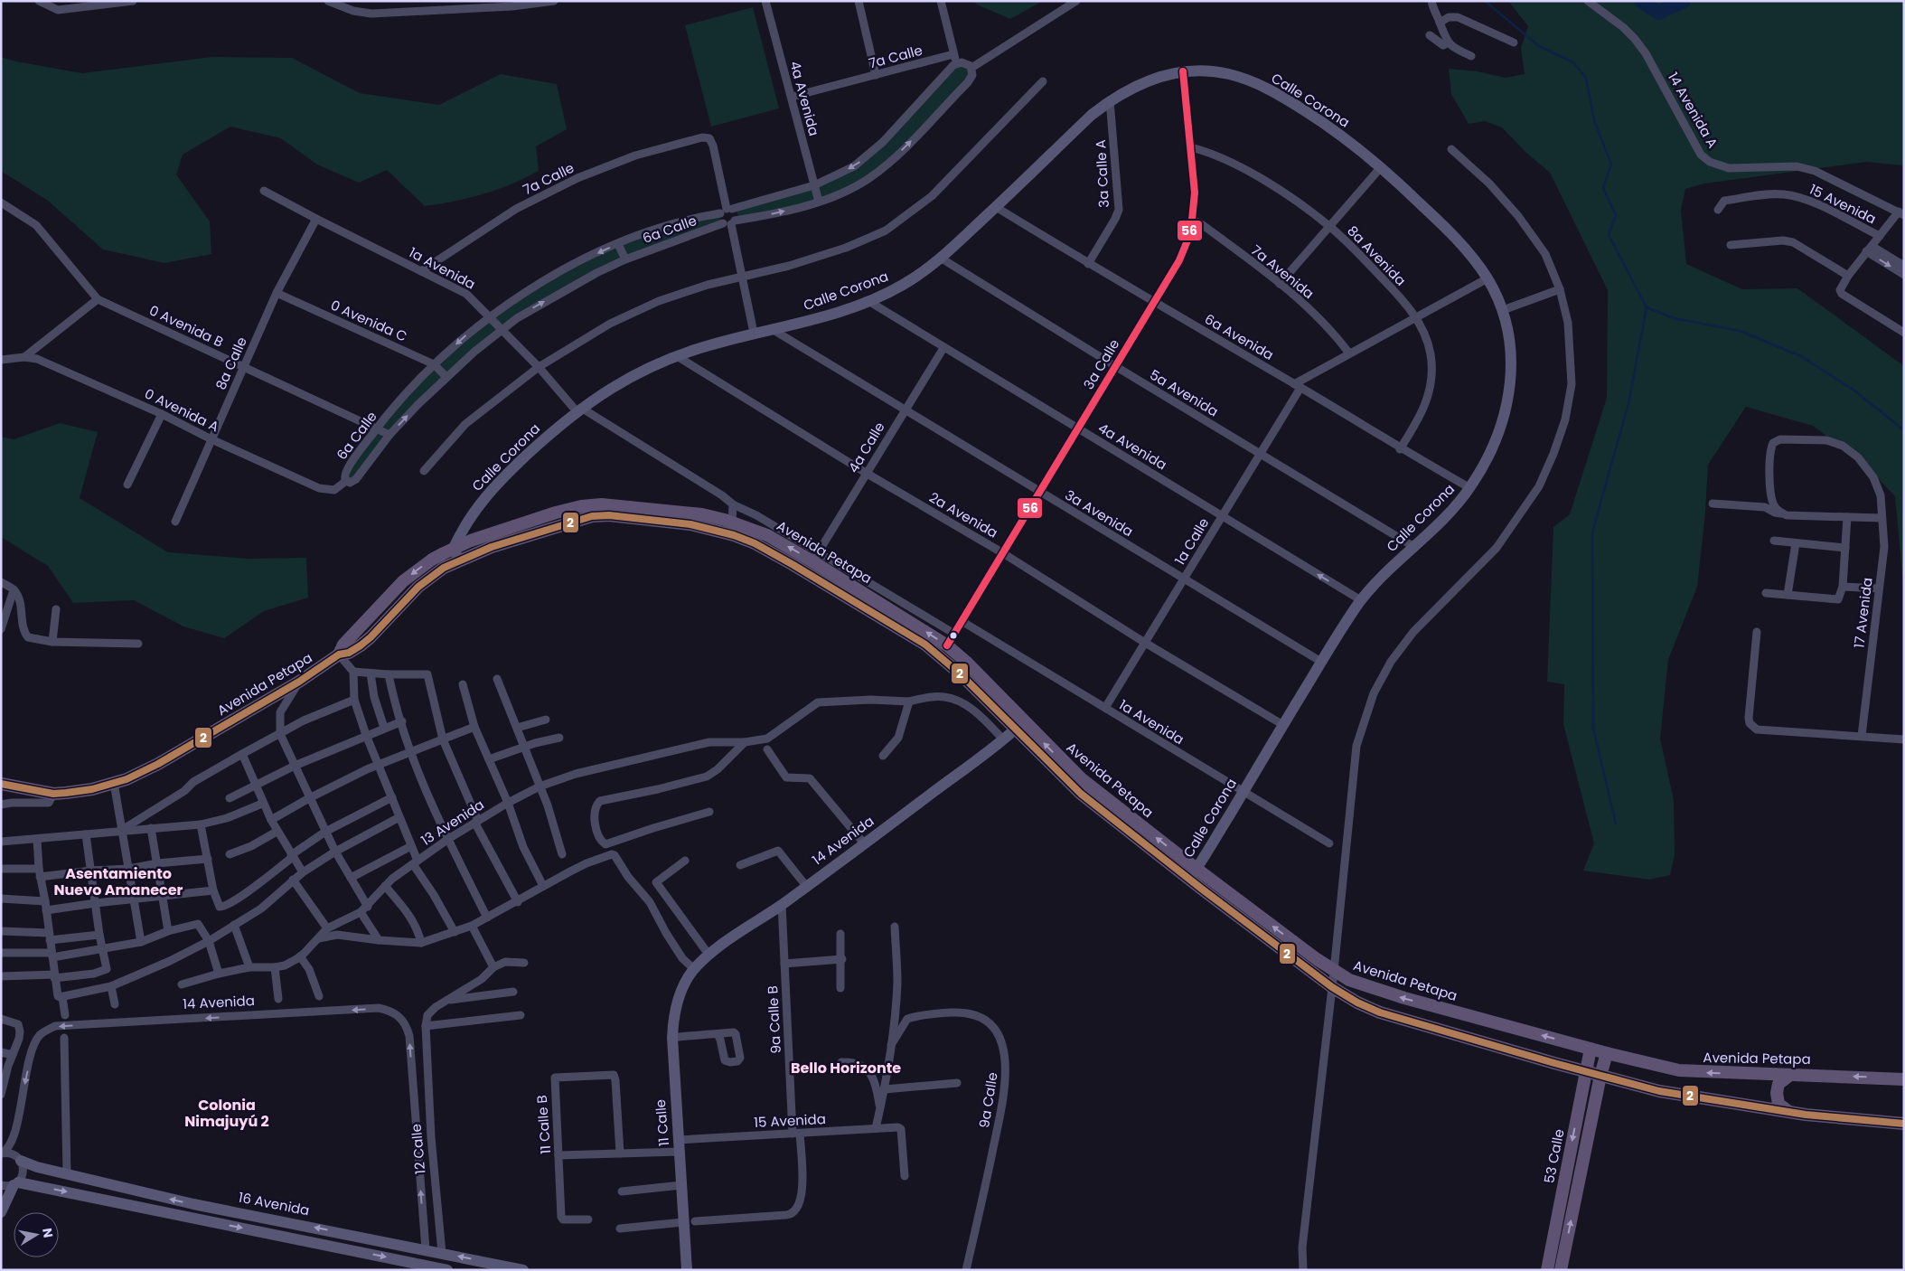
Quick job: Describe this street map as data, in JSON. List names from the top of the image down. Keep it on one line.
{"streets":{"main road":["Avenida Petapa","53 Calle"],"street":["7a Calle","4a Avenida","Calle Corona","14 Avenida A","3a Calle A","15 Avenida","6a Calle","8a Avenida","1a Avenida","7a Avenida","0 Avenida C","0 Avenida B","6a Avenida","8a Calle","3a Calle","5a Avenida","0 Avenida A","4a Calle","3a Avenida","2a Avenida","1a Calle","17 Avenida","13 Avenida","14 Avenida","9a Calle B","9a Calle","11 Calle","11 Calle B","12 Calle","16 Avenida"]},"crossings":[["7a Calle","4a Avenida"],["7a Calle","6a Calle"],["7a Calle","1a Avenida"],["4a Avenida","Calle Corona"],["4a Avenida","6a Calle"],["4a Avenida","3a Calle"],["4a Avenida","4a Calle"],["4a Avenida","1a Calle"],["Calle Corona","3a Calle A"],["Calle Corona","1a Avenida"],["Calle Corona","6a Avenida"],["Calle Corona","3a Calle"],["Calle Corona","5a Avenida"],["Calle Corona","3a Avenida"],["Calle Corona","2a Avenida"],["Calle Corona","1a Calle"],["Calle Corona","Avenida Petapa"],["3a Calle A","6a Avenida"],["15 Avenida","9a Calle B"],["15 Avenida","9a Calle"],["15 Avenida","11 Calle"],["15 Avenida","11 Calle B"],["6a Calle","1a Avenida"],["6a Calle","0 Avenida C"],["6a Calle","0 Avenida B"],["6a Calle","0 Avenida A"],["8a Avenida","6a Avenida"],["8a Avenida","3a Calle"],["8a Avenida","1a Calle"],["1a Avenida","8a Calle"],["1a Avenida","3a Calle"],["1a Avenida","4a Calle"],["1a Avenida","1a Calle"],["1a Avenida","Avenida Petapa"],["7a Avenida","3a Calle"],["7a Avenida","1a Calle"],["0 Avenida C","8a Calle"],["0 Avenida B","8a Calle"],["6a Avenida","3a Calle"],["6a Avenida","1a Calle"],["8a Calle","0 Avenida A"],["3a Calle","5a Avenida"],["3a Calle","3a Avenida"],["3a Calle","2a Avenida"],["3a Calle","Avenida Petapa"],["5a Avenida","1a Calle"],["4a Calle","3a Avenida"],["4a Calle","2a Avenida"],["4a Calle","Avenida Petapa"],["3a Avenida","1a Calle"],["2a Avenida","1a Calle"],["Avenida Petapa","14 Avenida"],["Avenida Petapa","53 Calle"],["14 Avenida","9a Calle B"],["14 Avenida","11 Calle"],["14 Avenida","12 Calle"],["9a Calle B","11 Calle"],["12 Calle","16 Avenida"]],"districts":["Asentamiento Nuevo Amanecer","Bello Horizonte","Colonia Nimajuyú 2"],"lines":["transit line 56","transit line 2"],"north":"right"}
